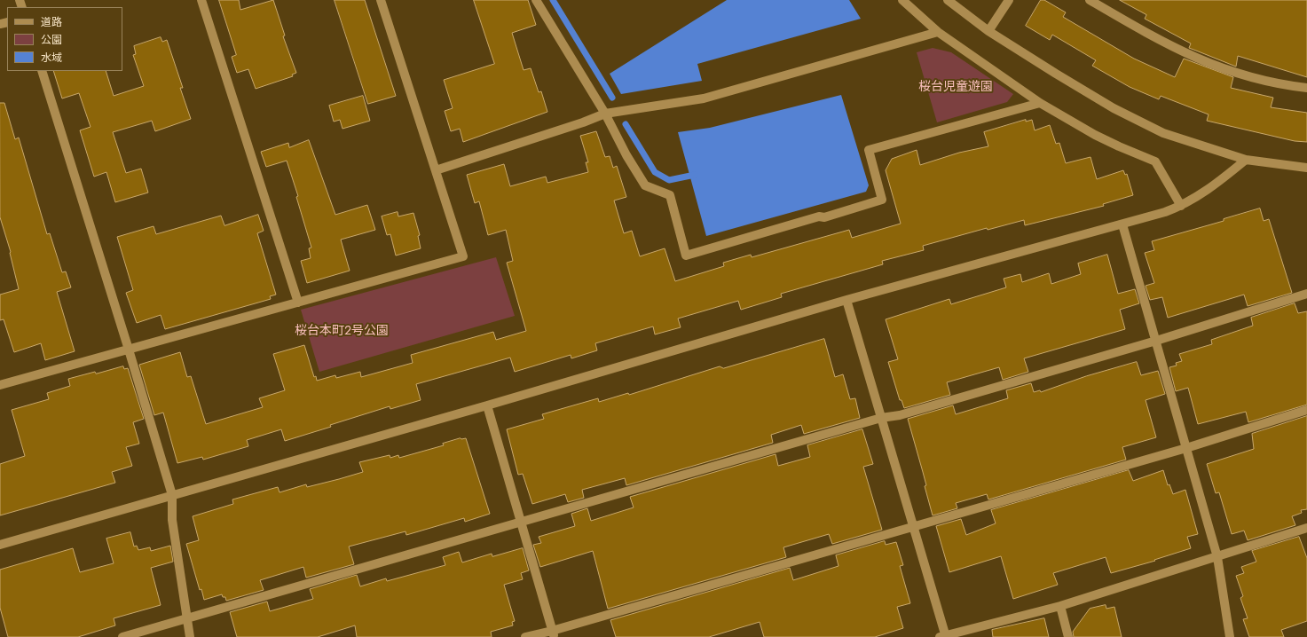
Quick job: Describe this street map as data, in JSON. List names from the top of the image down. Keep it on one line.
{"parks":["桜台児童遊園","桜台本町２号公園"],"legend":["道路","公園","水域"]}
